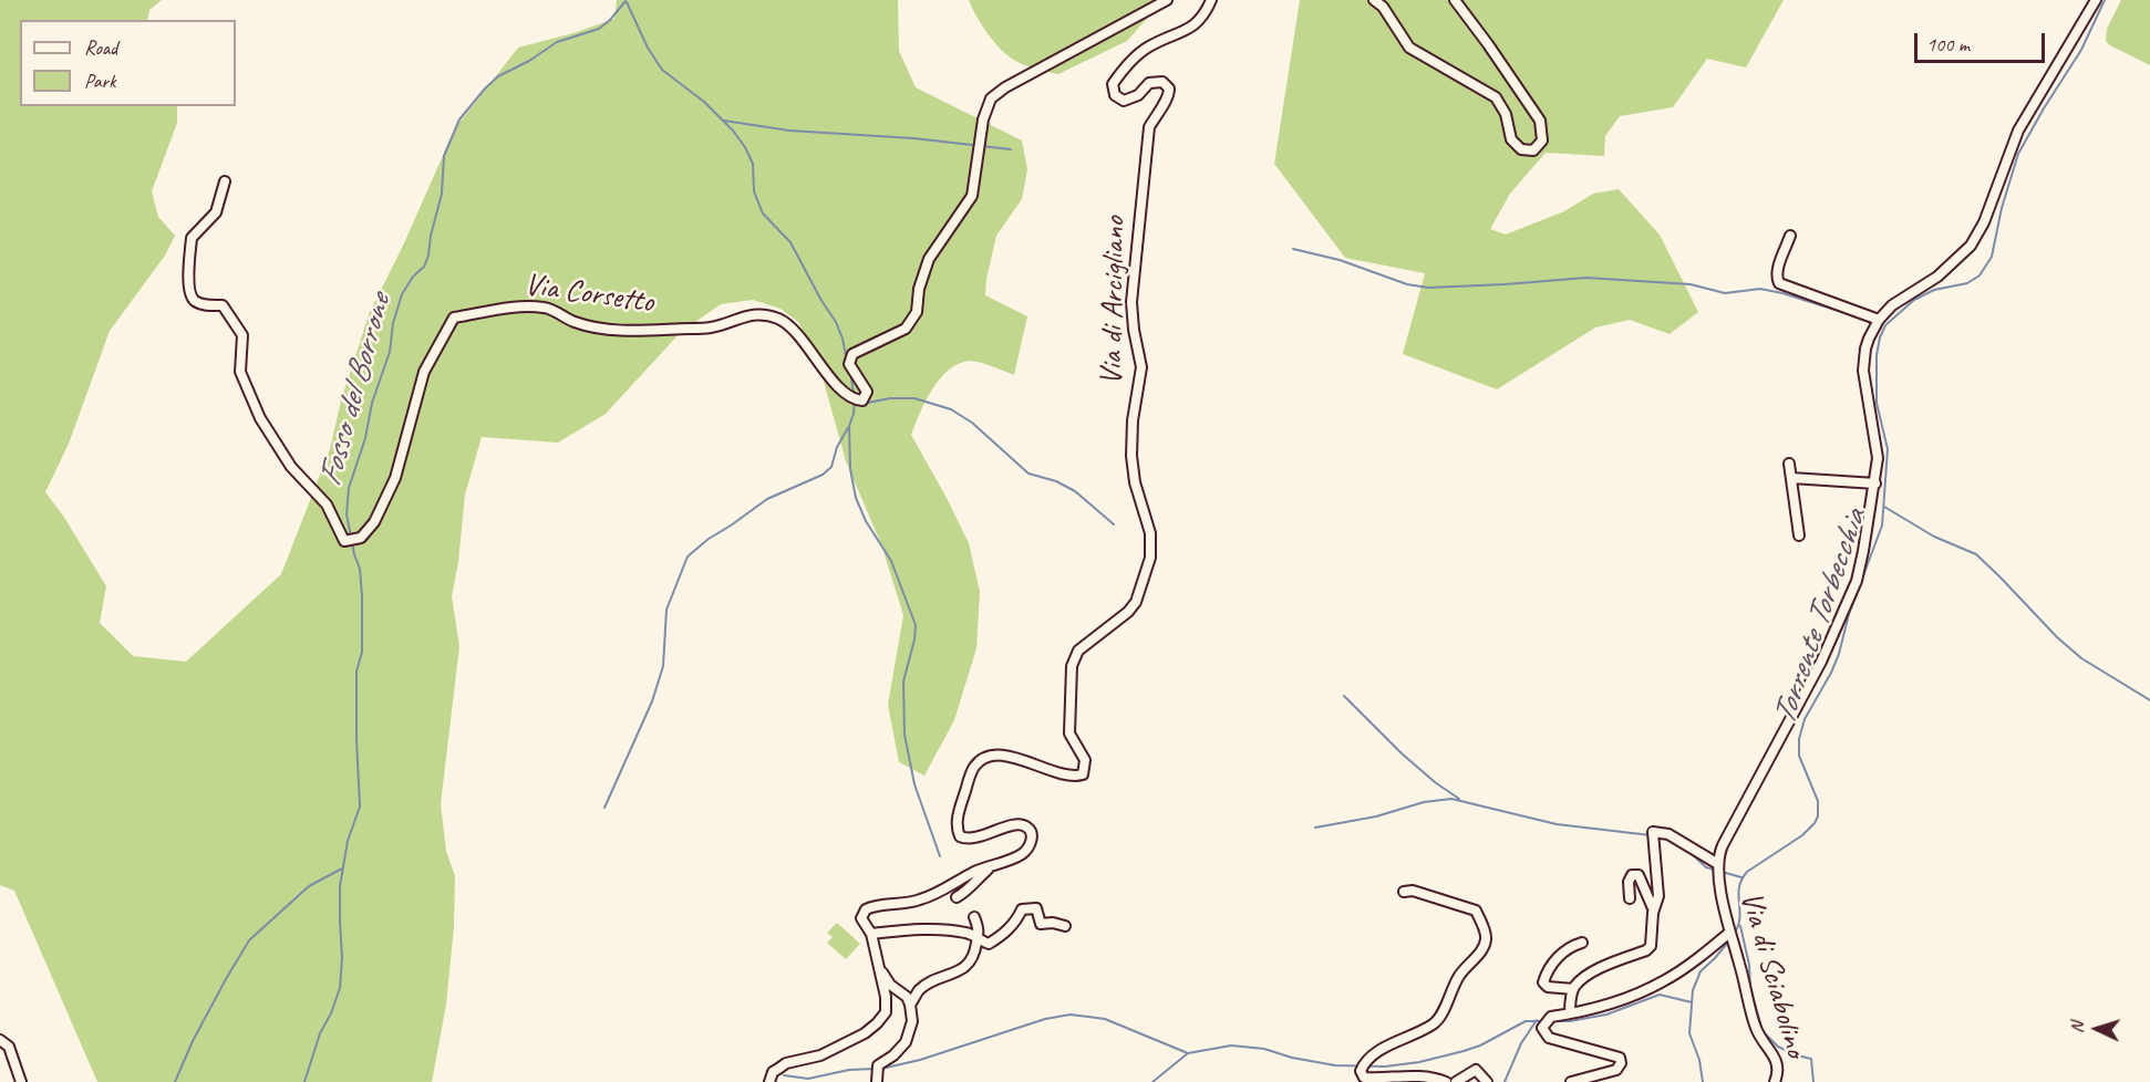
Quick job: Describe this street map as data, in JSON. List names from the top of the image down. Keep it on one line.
{"streets":{"street":["Via Corsetto","Via di Arcigliano","Via di Sciabolino"]},"water":["Fosso del Borrone","Torrente Torbecchia"],"legend":["Road","Park"],"scale_bar":"100 m","north":"left"}
